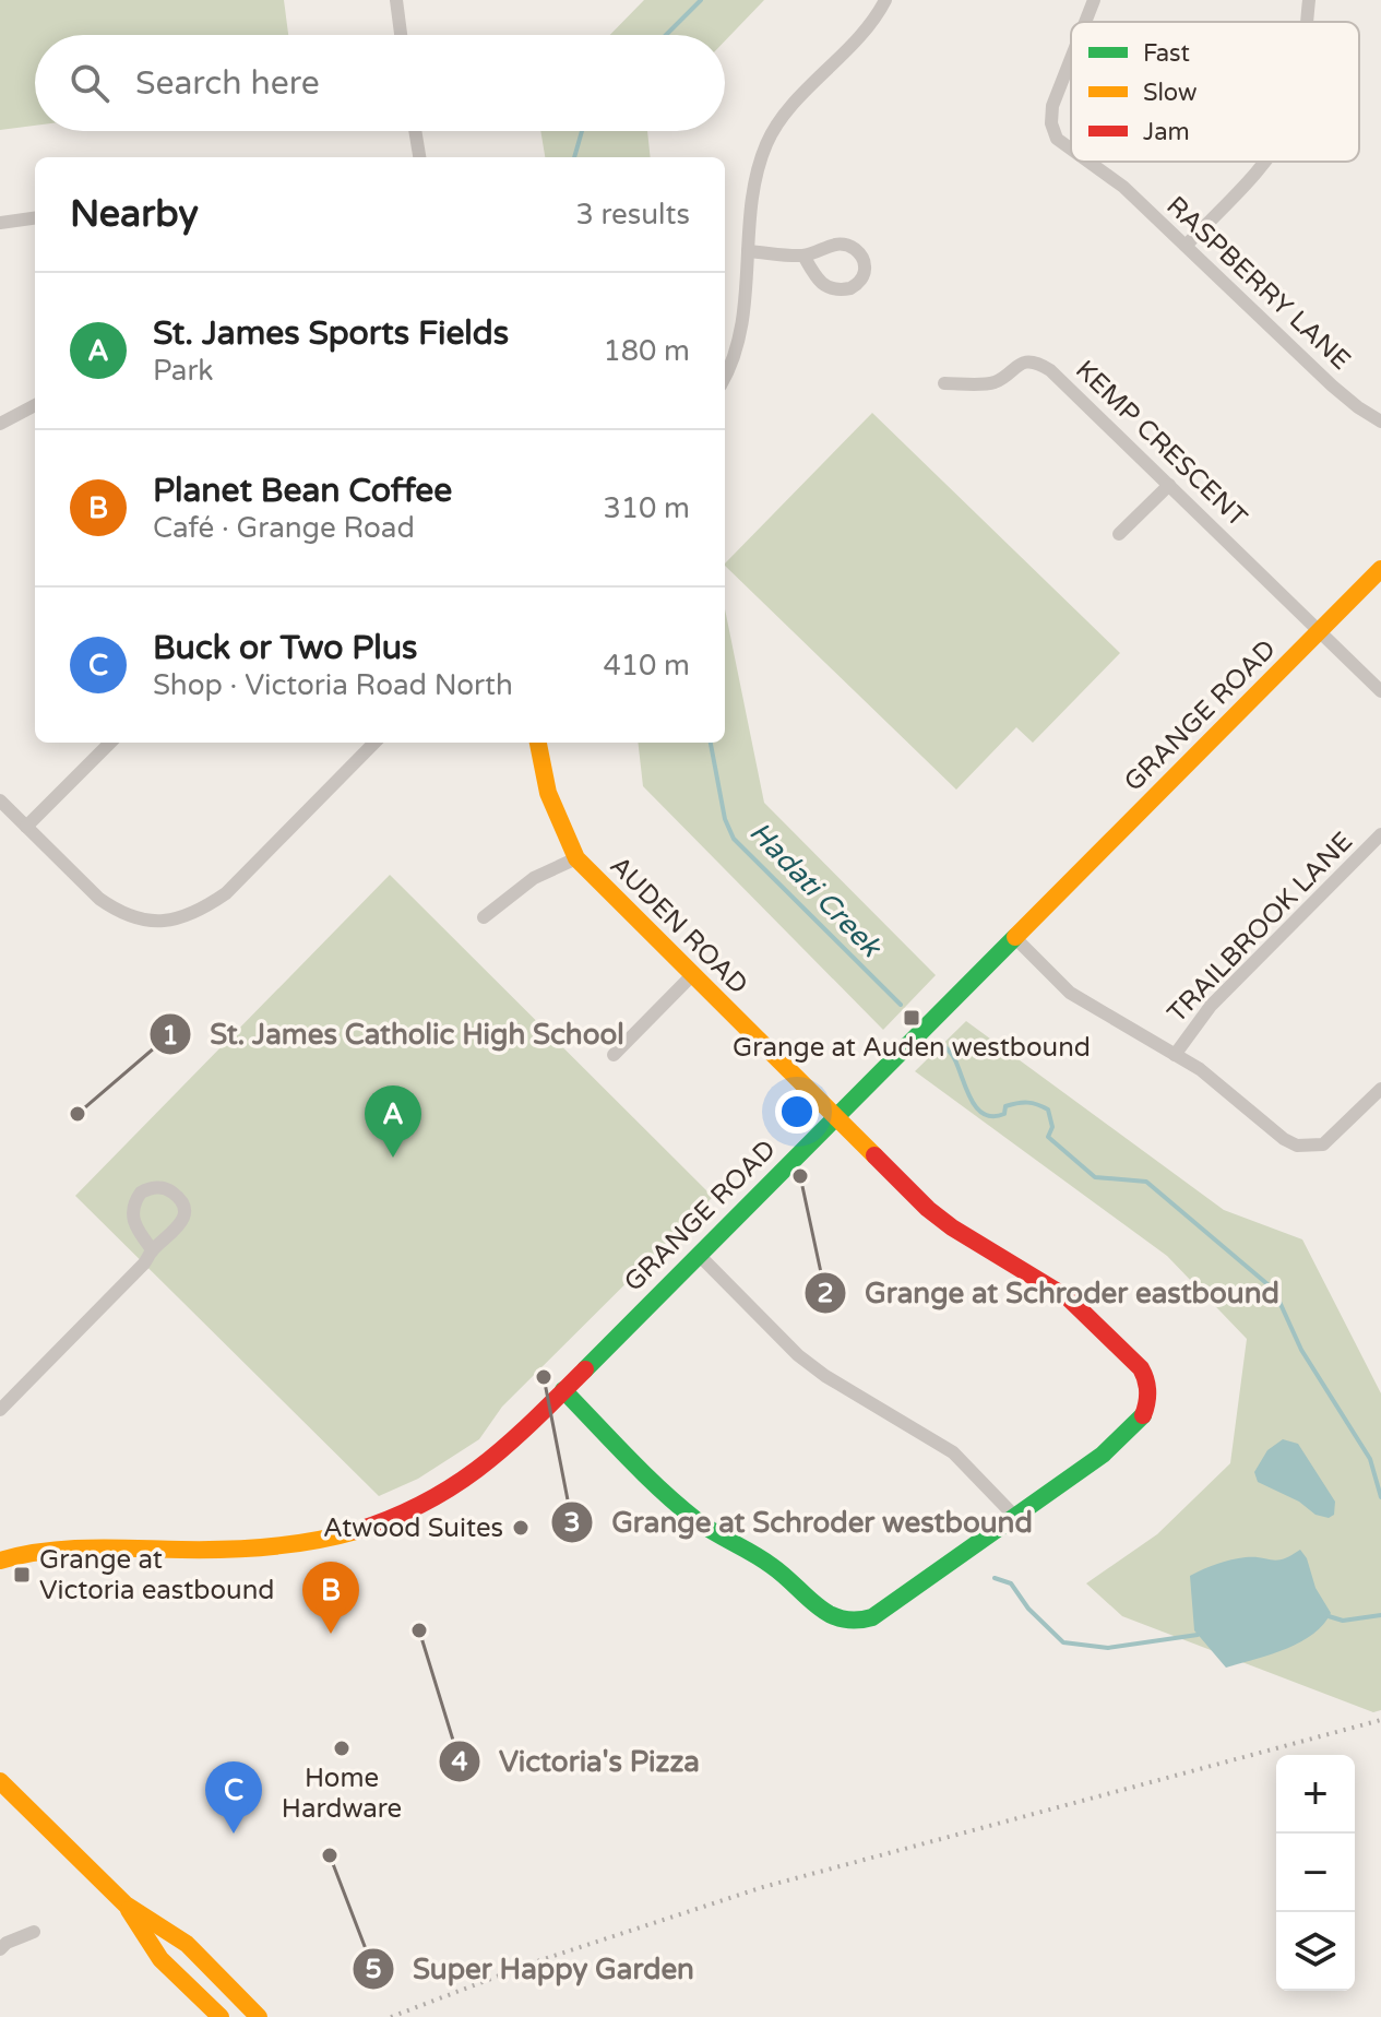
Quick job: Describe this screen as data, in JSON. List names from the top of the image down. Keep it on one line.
{"streets":{"main road":["GRANGE ROAD","AUDEN ROAD"],"street":["RASPBERRY LANE","KEMP CRESCENT","TRAILBROOK LANE"]},"crossings":[["KEMP CRESCENT","GRANGE ROAD"],["GRANGE ROAD","AUDEN ROAD"]],"water":["Hadati Creek"],"places":{"transit":["Grange at Auden westbound","Grange at Victoria eastbound"],"other":["St. James Catholic High School","Grange at Schroder eastbound","Grange at Schroder westbound","Atwood Suites","Victoria's Pizza","Home Hardware","Super Happy Garden"]},"legend":["Fast","Slow","Jam"],"page":{"search":"Search here","heading":["Nearby","3 results"],"list":[{"mark":"A","name":"St. James Sports Fields","note":"Park","value":"180 m"},{"mark":"B","name":"Planet Bean Coffee","note":"Café · Grange Road","value":"310 m"},{"mark":"C","name":"Buck or Two Plus","note":"Shop · Victoria Road North","value":"410 m"}],"pins":["A","B","C"],"map_buttons":["+","−"]}}
